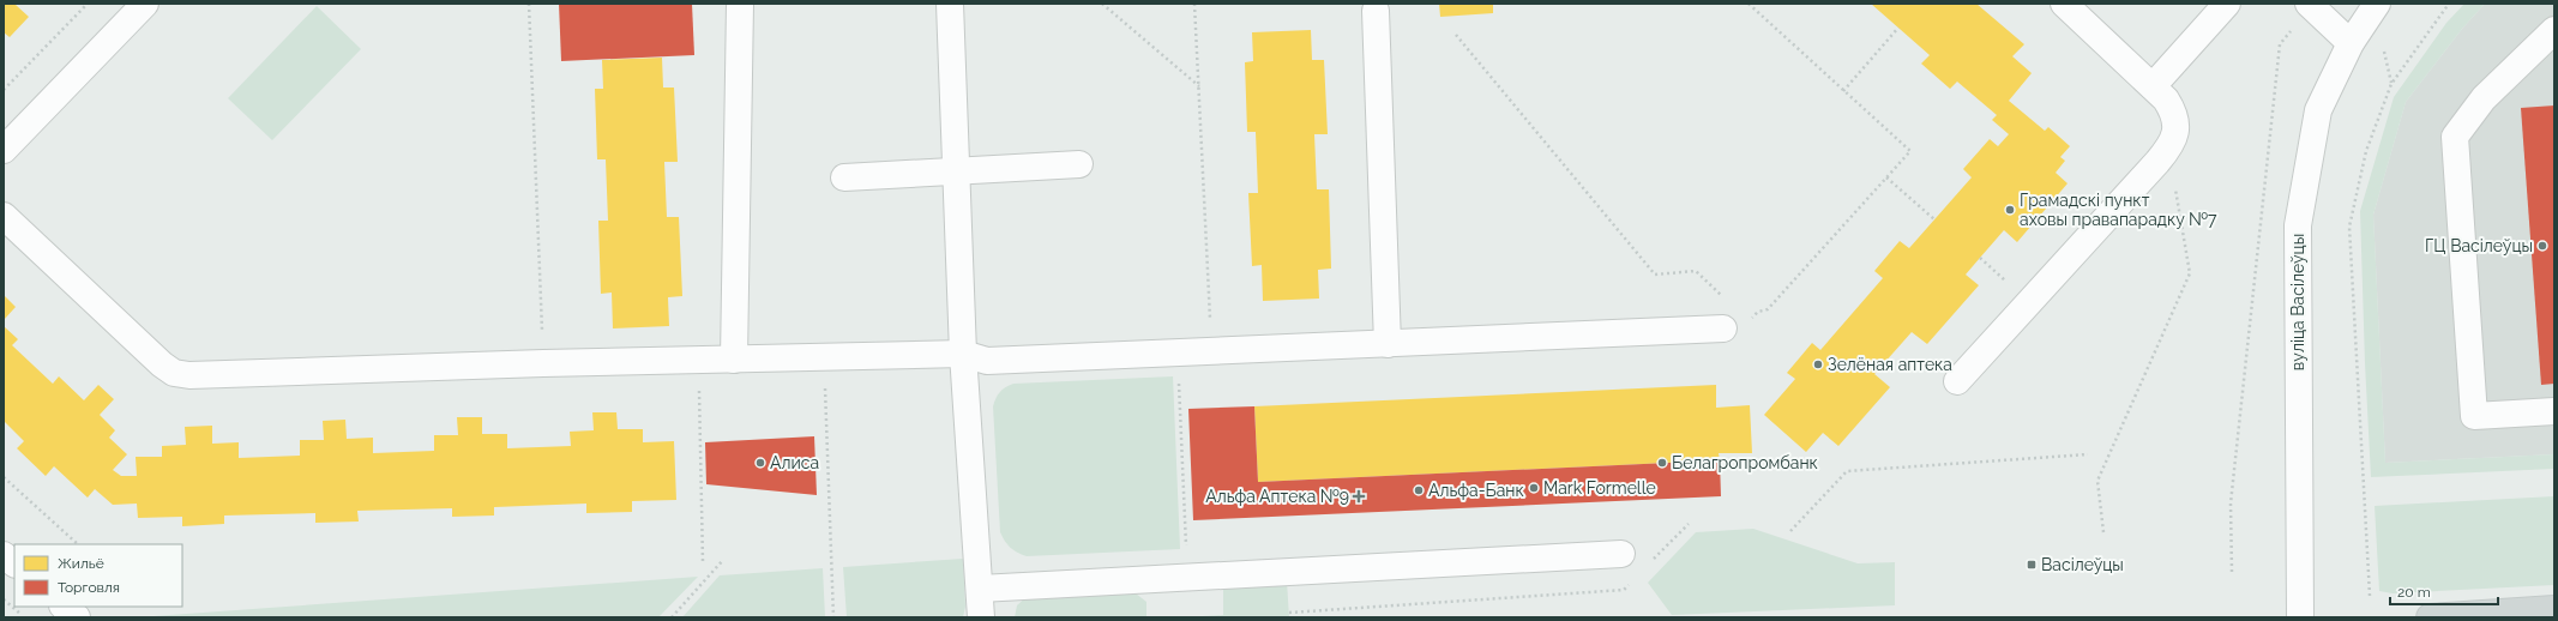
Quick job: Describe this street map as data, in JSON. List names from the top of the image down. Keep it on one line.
{"streets":{"street":["вуліца Васілеўцы"]},"places":{"other":["Грамадскі пункт аховы правапарадку №7","ГЦ Васілеўцы","Зелёная аптека","Алиса","Белагропромбанк","Mark Formelle","Альфа-Банк"],"health":["Альфа Аптека №9"],"transit":["Васілеўцы"]},"legend":["Жильё","Торговля"],"scale_bar":"20 m"}
